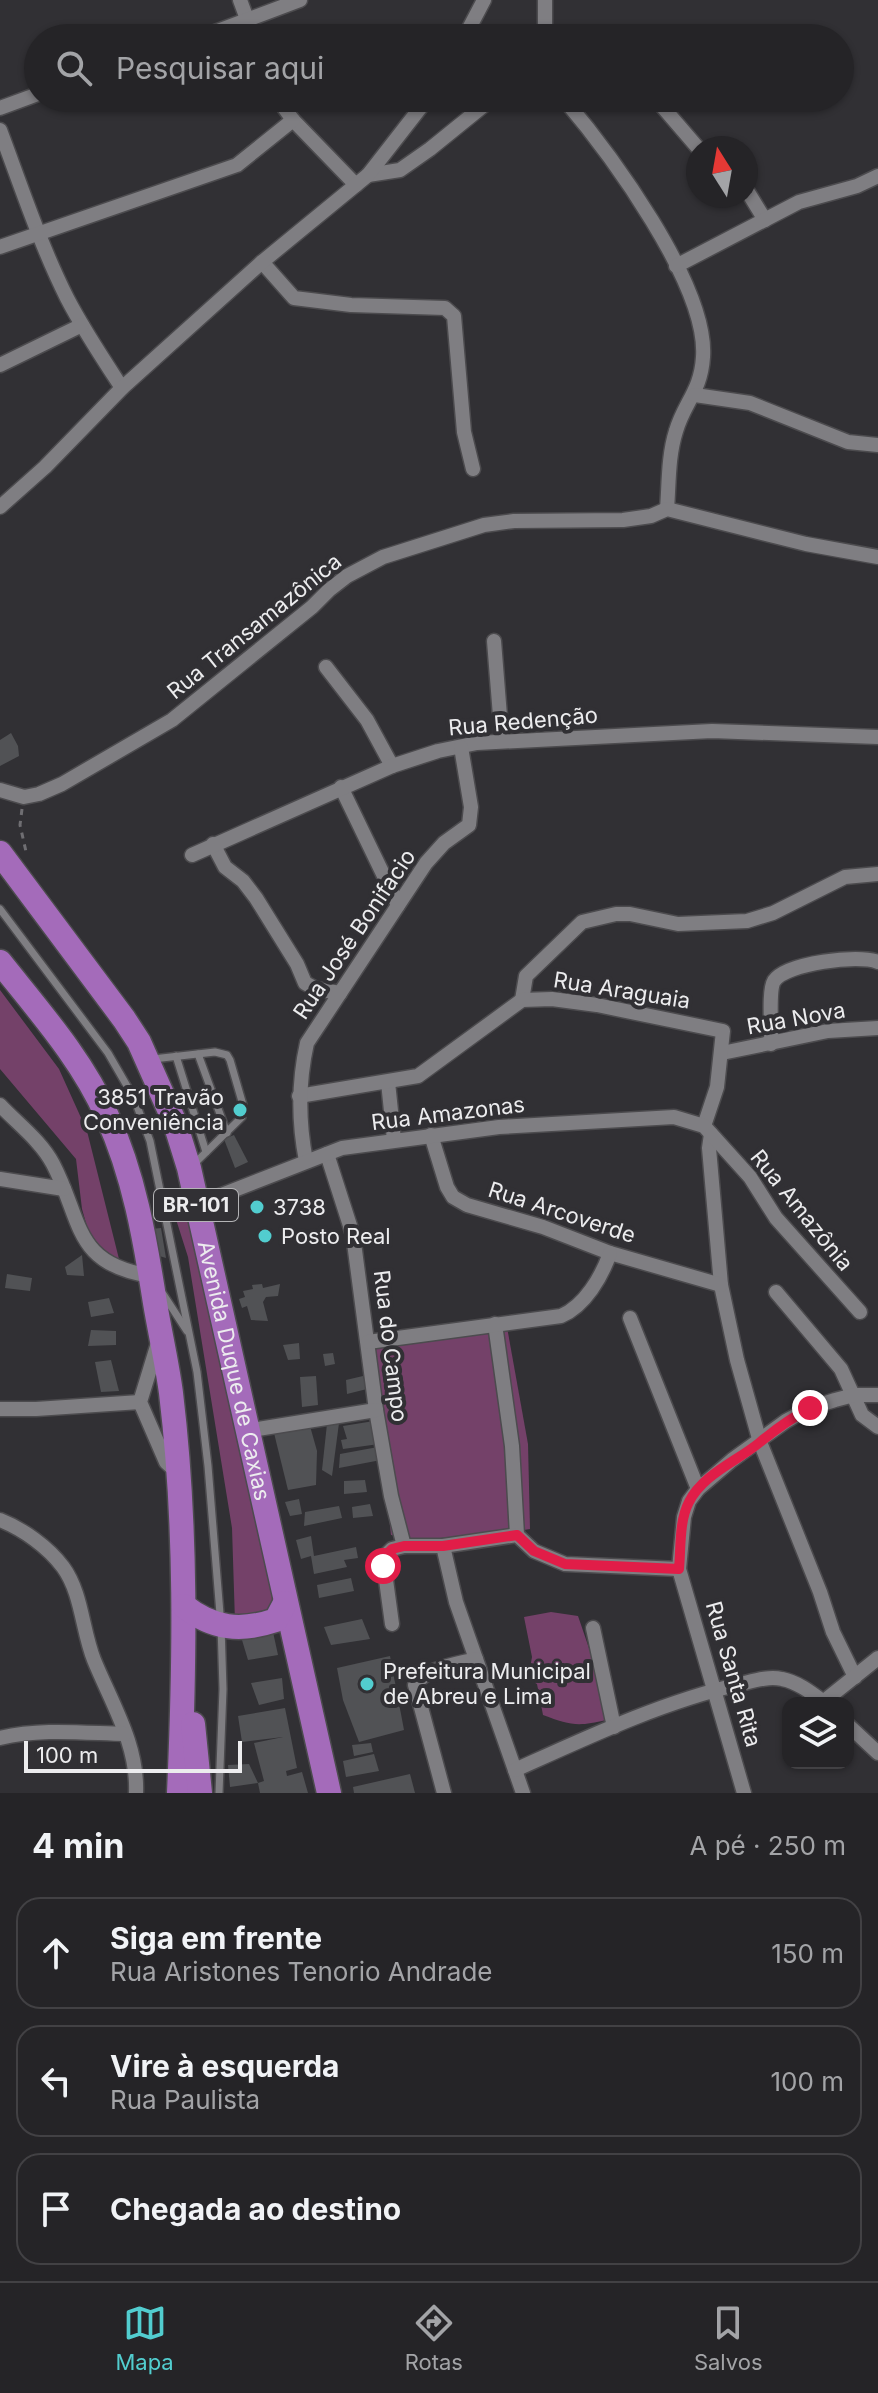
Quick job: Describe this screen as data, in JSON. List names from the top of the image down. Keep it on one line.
{"streets":{"highway":["BR-101","Avenida Duque de Caxias"],"street":["Rua Transamazônica","Rua Redenção","Rua José Bonifacio","Rua Araguaia","Rua Nova","Rua Amazonas","Rua Amazônia","Rua Arcoverde","Rua do Campo","Rua Santa Rita"]},"crossings":[["Rua Redenção","Rua José Bonifacio"],["Rua José Bonifacio","Rua Araguaia"],["Rua José Bonifacio","Rua Amazonas"],["Rua Araguaia","Rua Nova"],["Rua Amazonas","Rua Amazônia"],["Rua Amazonas","Rua Arcoverde"],["Rua Amazonas","Rua do Campo"],["Rua Amazonas","Avenida Duque de Caxias"]],"places":["3851 Travão Conveniência","3738","Posto Real","Prefeitura Municipal de Abreu e Lima"],"scale_bar":"100 m","north":"top","page":{"search":"Pesquisar aqui","scale":"100 m","heading":["4 min","A pé · 250 m"],"list":[["Siga em frente","Rua Aristones Tenorio Andrade","150 m"],["Vire à esquerda","Rua Paulista","100 m"],"Chegada ao destino"],"nav":["Mapa","Rotas","Salvos"]}}
